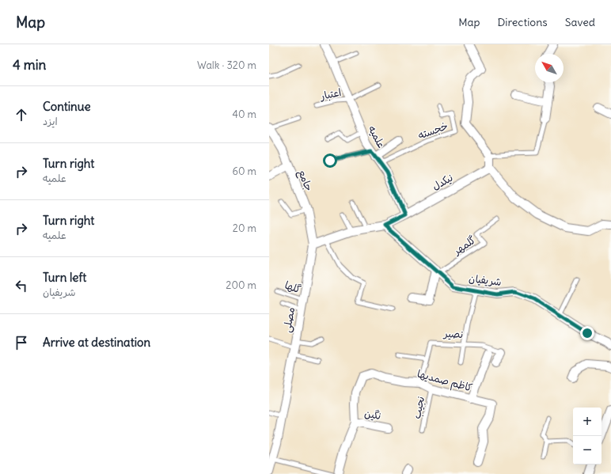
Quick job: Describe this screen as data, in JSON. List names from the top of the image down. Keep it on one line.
{"streets":{"street":["علمیه","جامع","نیکدل","شریفیان","مصلی","نصیر","کاظم صمدیها","نگین"],"lane":["اعتبار","خجسته","گلمهر","گلها","نجیب"]},"crossings":[["اعتبار","علمیه"],["خجسته","علمیه"],["علمیه","نیکدل"],["جامع","مصلی"],["گلمهر","شریفیان"],["گلها","مصلی"],["نصیر","کاظم صمدیها"],["کاظم صمدیها","نجیب"],["کاظم صمدیها","نگین"]],"north":"top left","page":{"header":"Map","nav":["Map","Directions","Saved"],"heading":["4 min","Walk · 320 m"],"list":[["Continue","ایزد","40 m"],["Turn right","علمیه","60 m"],["Turn right","علمیه","20 m"],["Turn left","شریفیان","200 m"],"Arrive at destination"],"map_buttons":["+","−"]}}
